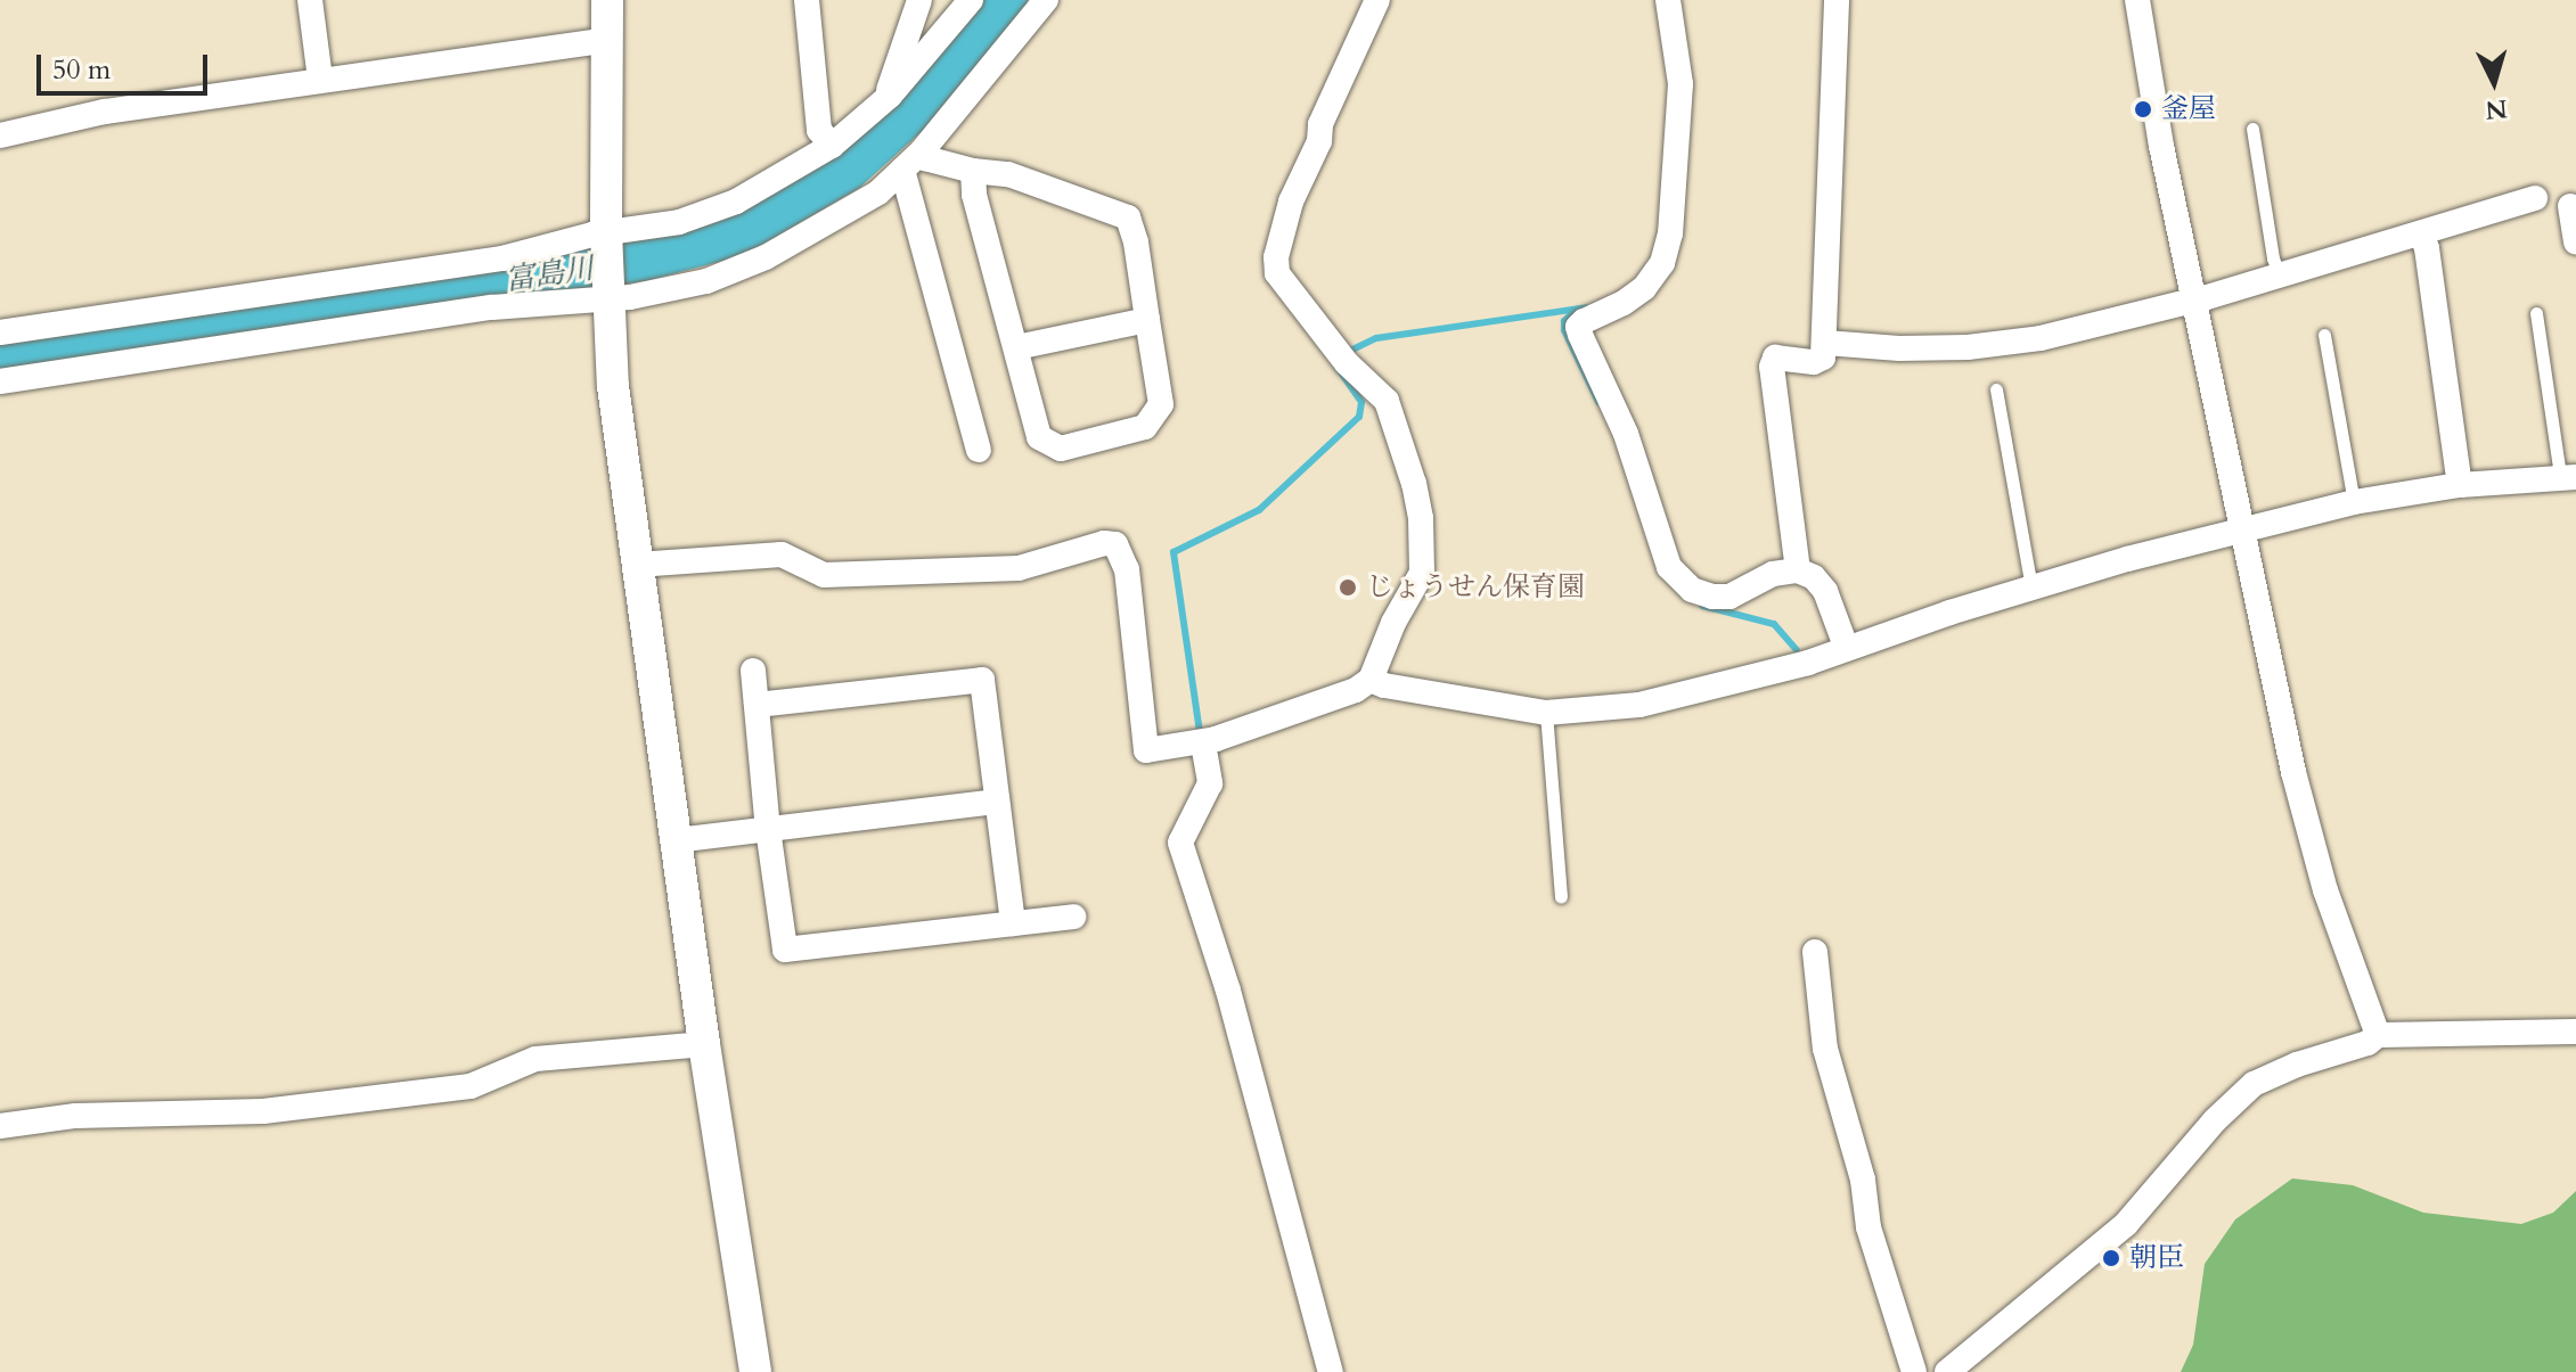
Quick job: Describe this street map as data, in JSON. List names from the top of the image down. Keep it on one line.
{"water":["富島川"],"places":["釜屋","じょうせん保育園","朝臣"],"scale_bar":"50 m","north":"bottom"}
